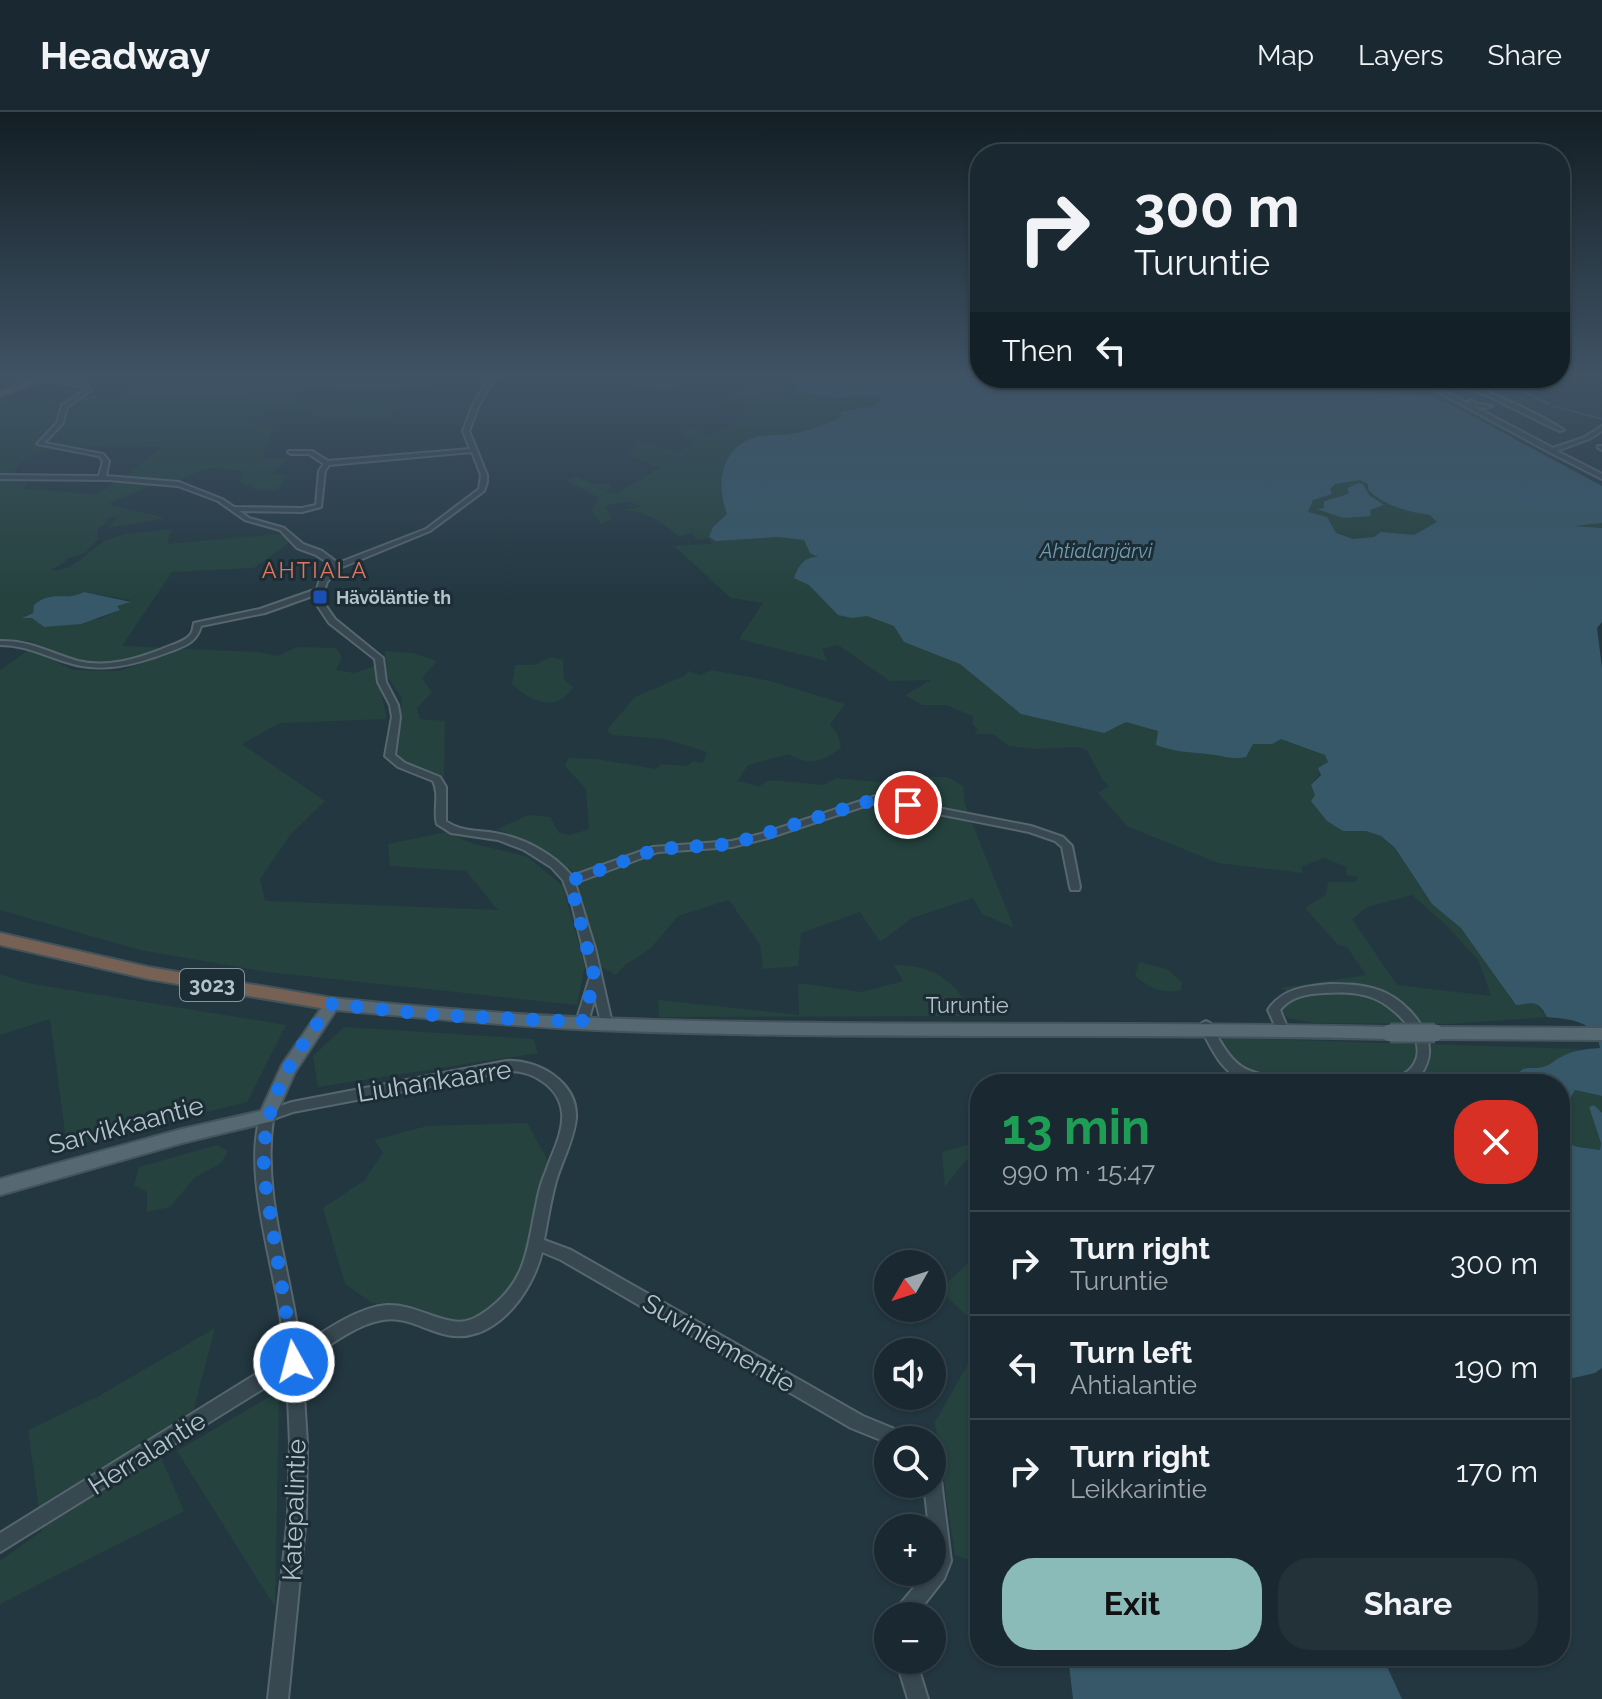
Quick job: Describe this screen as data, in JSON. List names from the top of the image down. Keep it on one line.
{"streets":{"highway":["3023"],"main road":["Turuntie","Sarvikkaantie","Katepalintie"],"street":["Liuhankaarre","Suviniementie","Herralantie"]},"crossings":[["3023","Turuntie"],["3023","Katepalintie"],["Turuntie","Katepalintie"],["Liuhankaarre","Sarvikkaantie"],["Liuhankaarre","Suviniementie"],["Liuhankaarre","Herralantie"],["Liuhankaarre","Katepalintie"],["Sarvikkaantie","Katepalintie"],["Herralantie","Katepalintie"]],"districts":["AHTIALA"],"water":["Ahtialanjärvi"],"places":{"transit":["Hävöläntie th"]},"north":"bottom left","page":{"header":"Headway","nav":["Map","Layers","Share"],"turn":["300 m","Turuntie"],"then":"Then","heading":["13 min","990 m · 15:47"],"list":[{"name":"Turn right","note":"Turuntie","value":"300 m"},{"name":"Turn left","note":"Ahtialantie","value":"190 m"},{"name":"Turn right","note":"Leikkarintie","value":"170 m"}],"map_buttons":["+","−"],"buttons":["Exit","Share"]}}
